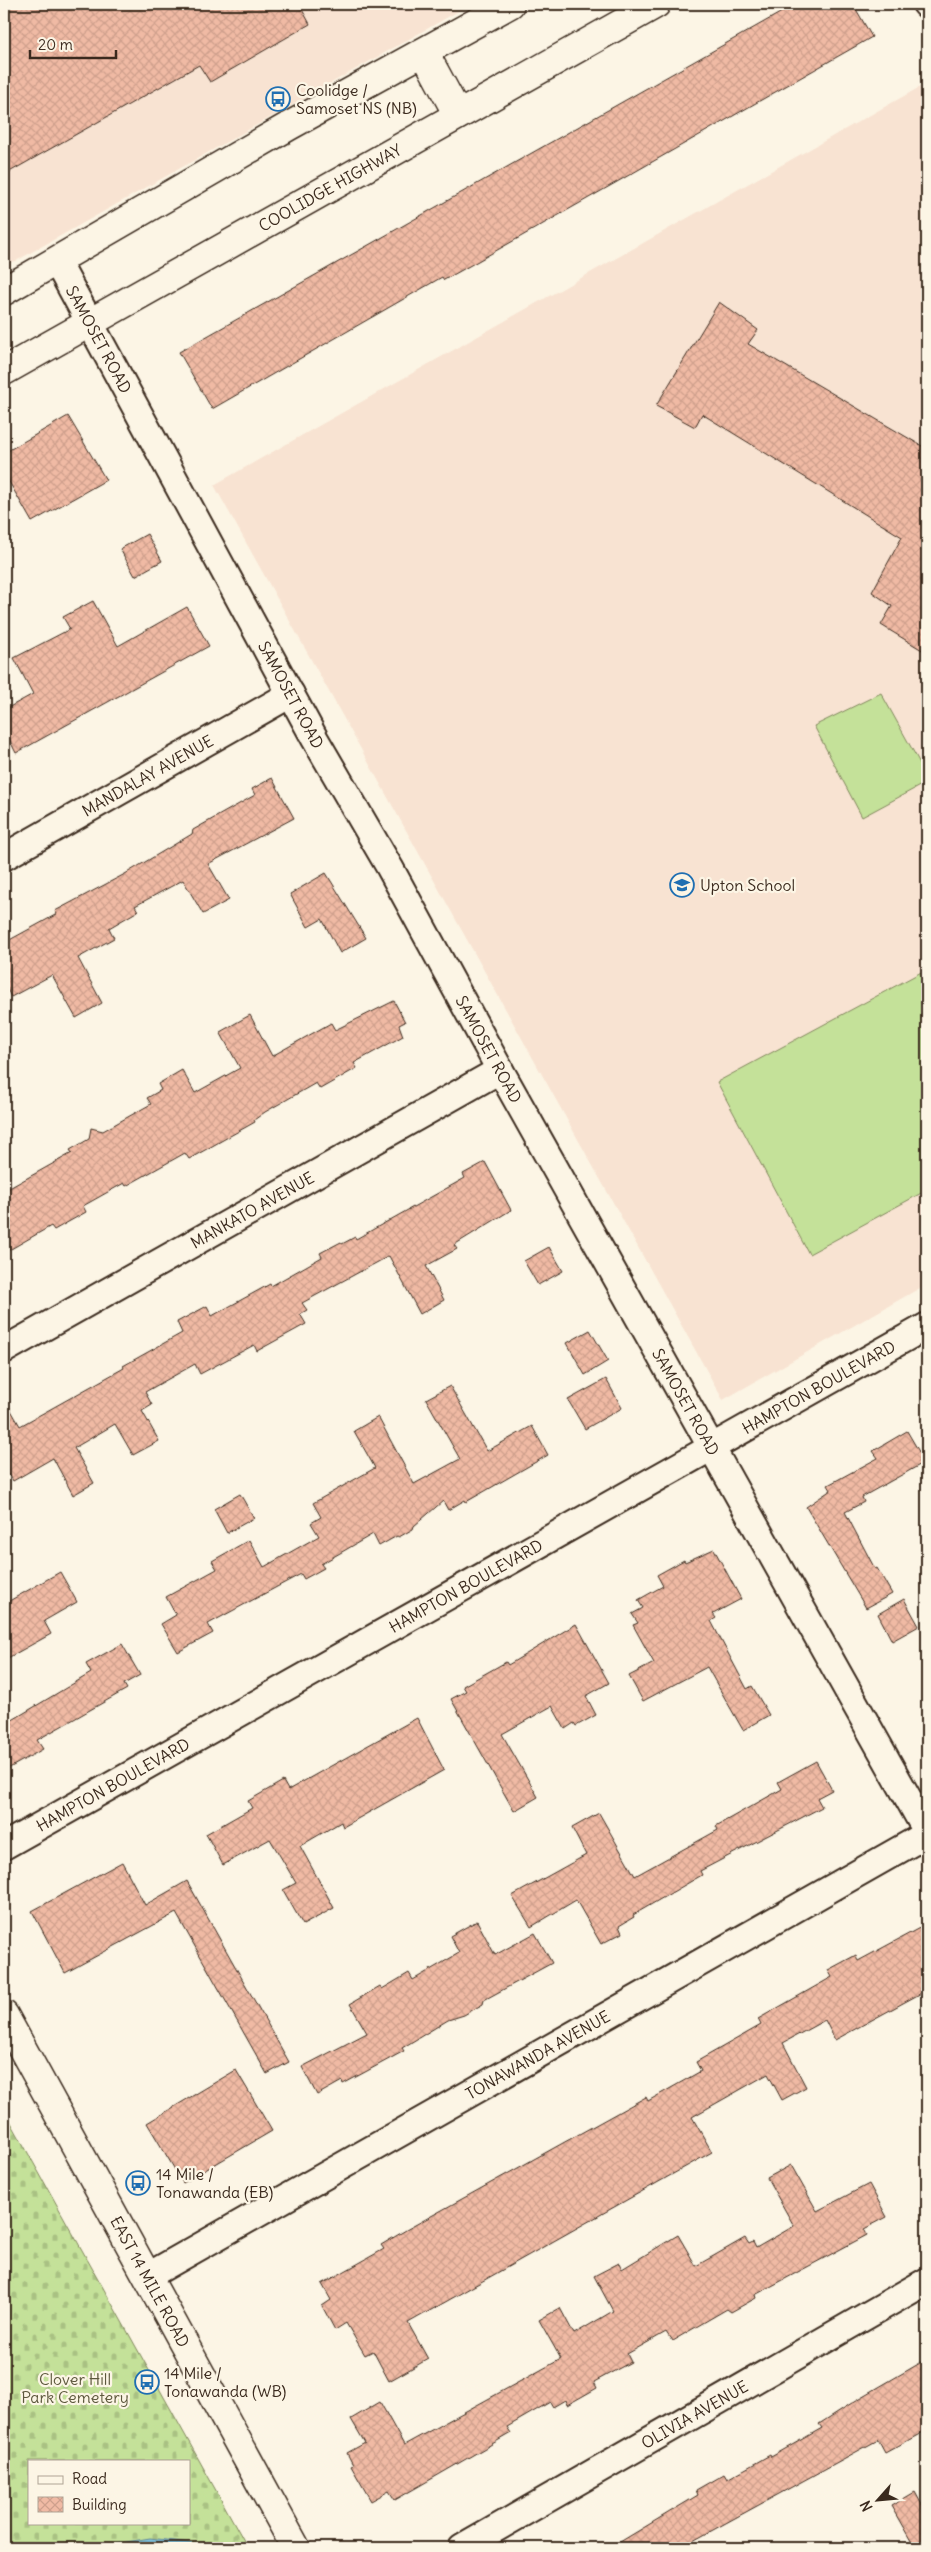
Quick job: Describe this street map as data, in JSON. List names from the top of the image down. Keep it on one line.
{"streets":{"main road":["COOLIDGE HIGHWAY","EAST 14 MILE ROAD"],"street":["SAMOSET ROAD","MANDALAY AVENUE","MANKATO AVENUE","HAMPTON BOULEVARD","TONAWANDA AVENUE","OLIVIA AVENUE"]},"crossings":[["COOLIDGE HIGHWAY","SAMOSET ROAD"],["SAMOSET ROAD","MANDALAY AVENUE"],["SAMOSET ROAD","MANKATO AVENUE"],["SAMOSET ROAD","HAMPTON BOULEVARD"],["SAMOSET ROAD","TONAWANDA AVENUE"],["TONAWANDA AVENUE","EAST 14 MILE ROAD"]],"parks":["Clover Hill Park Cemetery"],"places":{"bus stop":["Coolidge / Samoset NS (NB)","14 Mile / Tonawanda (EB)","14 Mile / Tonawanda (WB)"],"school or university":["Upton School"]},"legend":["Road","Building"],"scale_bar":"20 m","north":"bottom left"}
